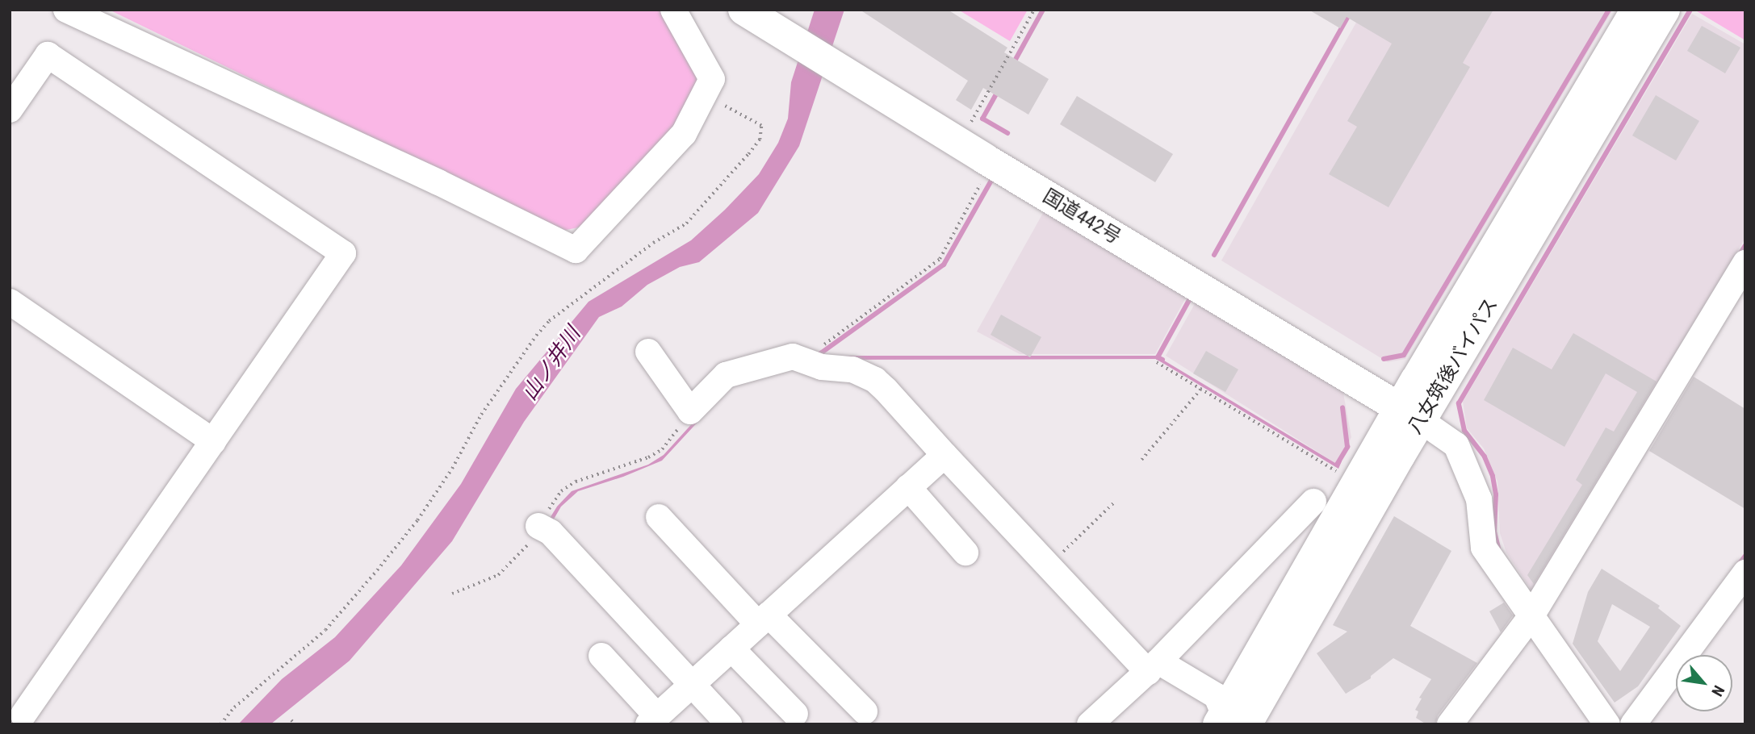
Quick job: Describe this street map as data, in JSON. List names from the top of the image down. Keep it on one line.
{"streets":{"highway":["国道442号","八女筑後バイパス"]},"crossings":[["国道442号","八女筑後バイパス"]],"water":["山ノ井川"],"north":"bottom right"}
